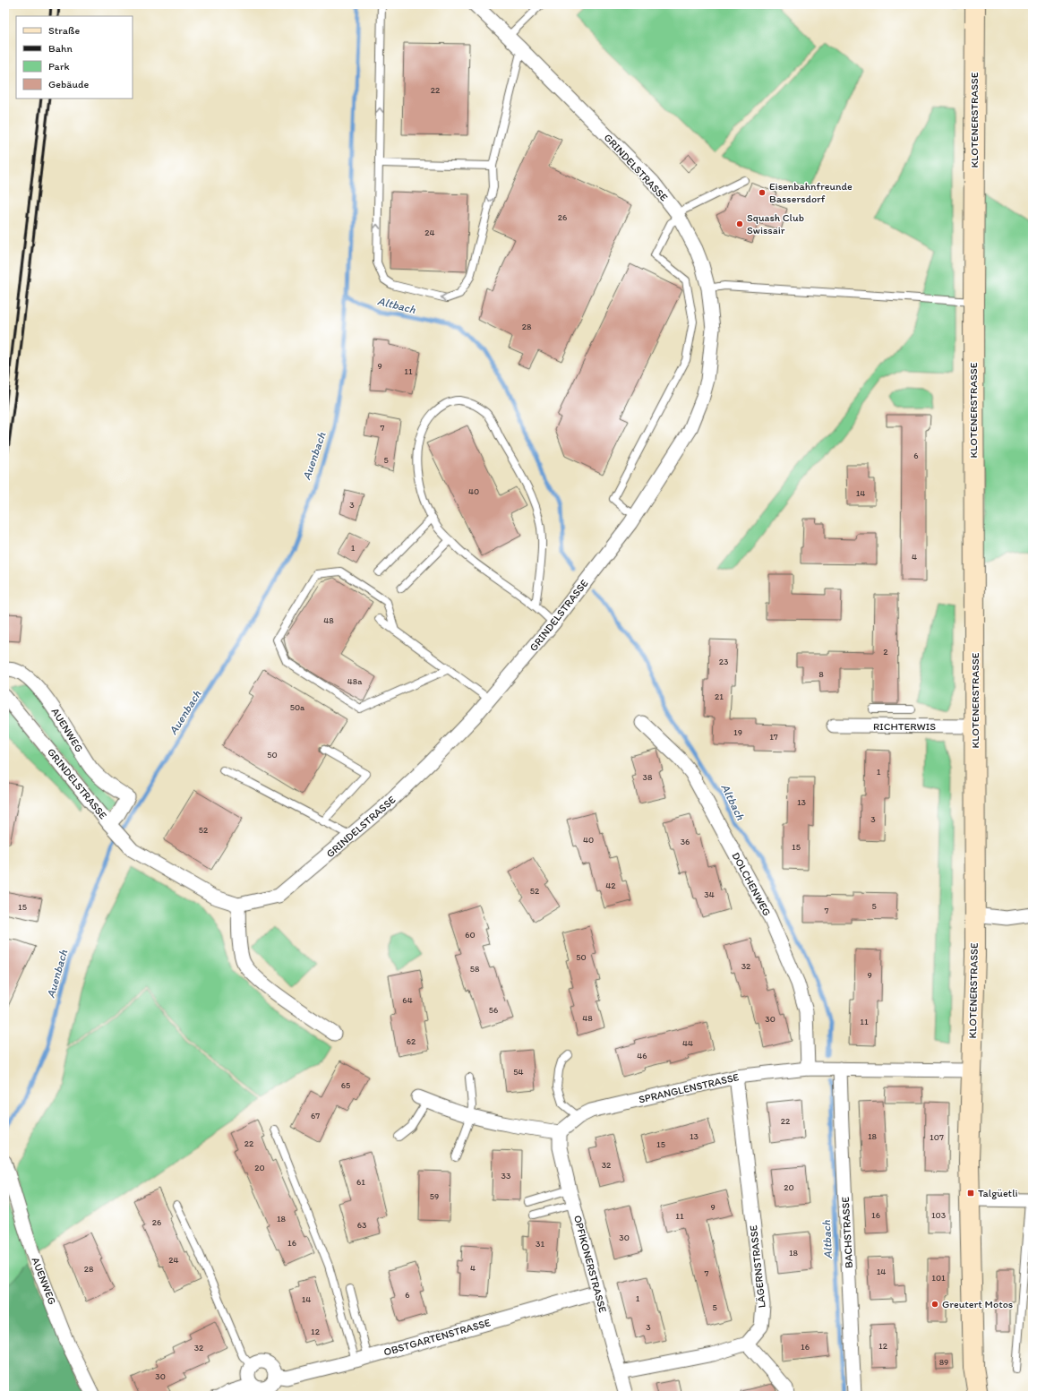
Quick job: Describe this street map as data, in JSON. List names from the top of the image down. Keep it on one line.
{"streets":{"main road":["KLOTENERSTRASSE"],"street":["GRINDELSTRASSE","RICHTERWIS","AUENWEG","DOLCHENWEG","SPRANGLENSTRASSE","BACHSTRASSE","OPFIKONERSTRASSE","LÄGERNSTRASSE","OBSTGARTENSTRASSE"]},"crossings":[["KLOTENERSTRASSE","RICHTERWIS"],["KLOTENERSTRASSE","SPRANGLENSTRASSE"],["GRINDELSTRASSE","AUENWEG"],["DOLCHENWEG","SPRANGLENSTRASSE"],["SPRANGLENSTRASSE","BACHSTRASSE"],["SPRANGLENSTRASSE","OPFIKONERSTRASSE"],["SPRANGLENSTRASSE","LÄGERNSTRASSE"],["OPFIKONERSTRASSE","OBSTGARTENSTRASSE"]],"water":["Altbach","Auenbach"],"places":{"other":["Eisenbahnfreunde Bassersdorf","Squash Club Swissair","Greutert Motos"],"transit":["Talgüetli"]},"house_numbers":["22","26","24","28","9","11","7","6","5","40","14","3","1","4","48","2","23","8","48a","21","50a","19","17","50","1","38","13","3","52","40","36","15","42","52","34","5","15","7","60","50","32","58","9","64","56","48","30","11","62","44","46","54","65","67","22","13","18","107","22","15","32","20","33","61","20","59","9","16","103","11","18","26","63","30","16","31","18","24","4","28","14","7","101","6","1","14","5","3","12","12","16","32","89","30"],"legend":["Straße","Bahn","Park","Gebäude"]}
